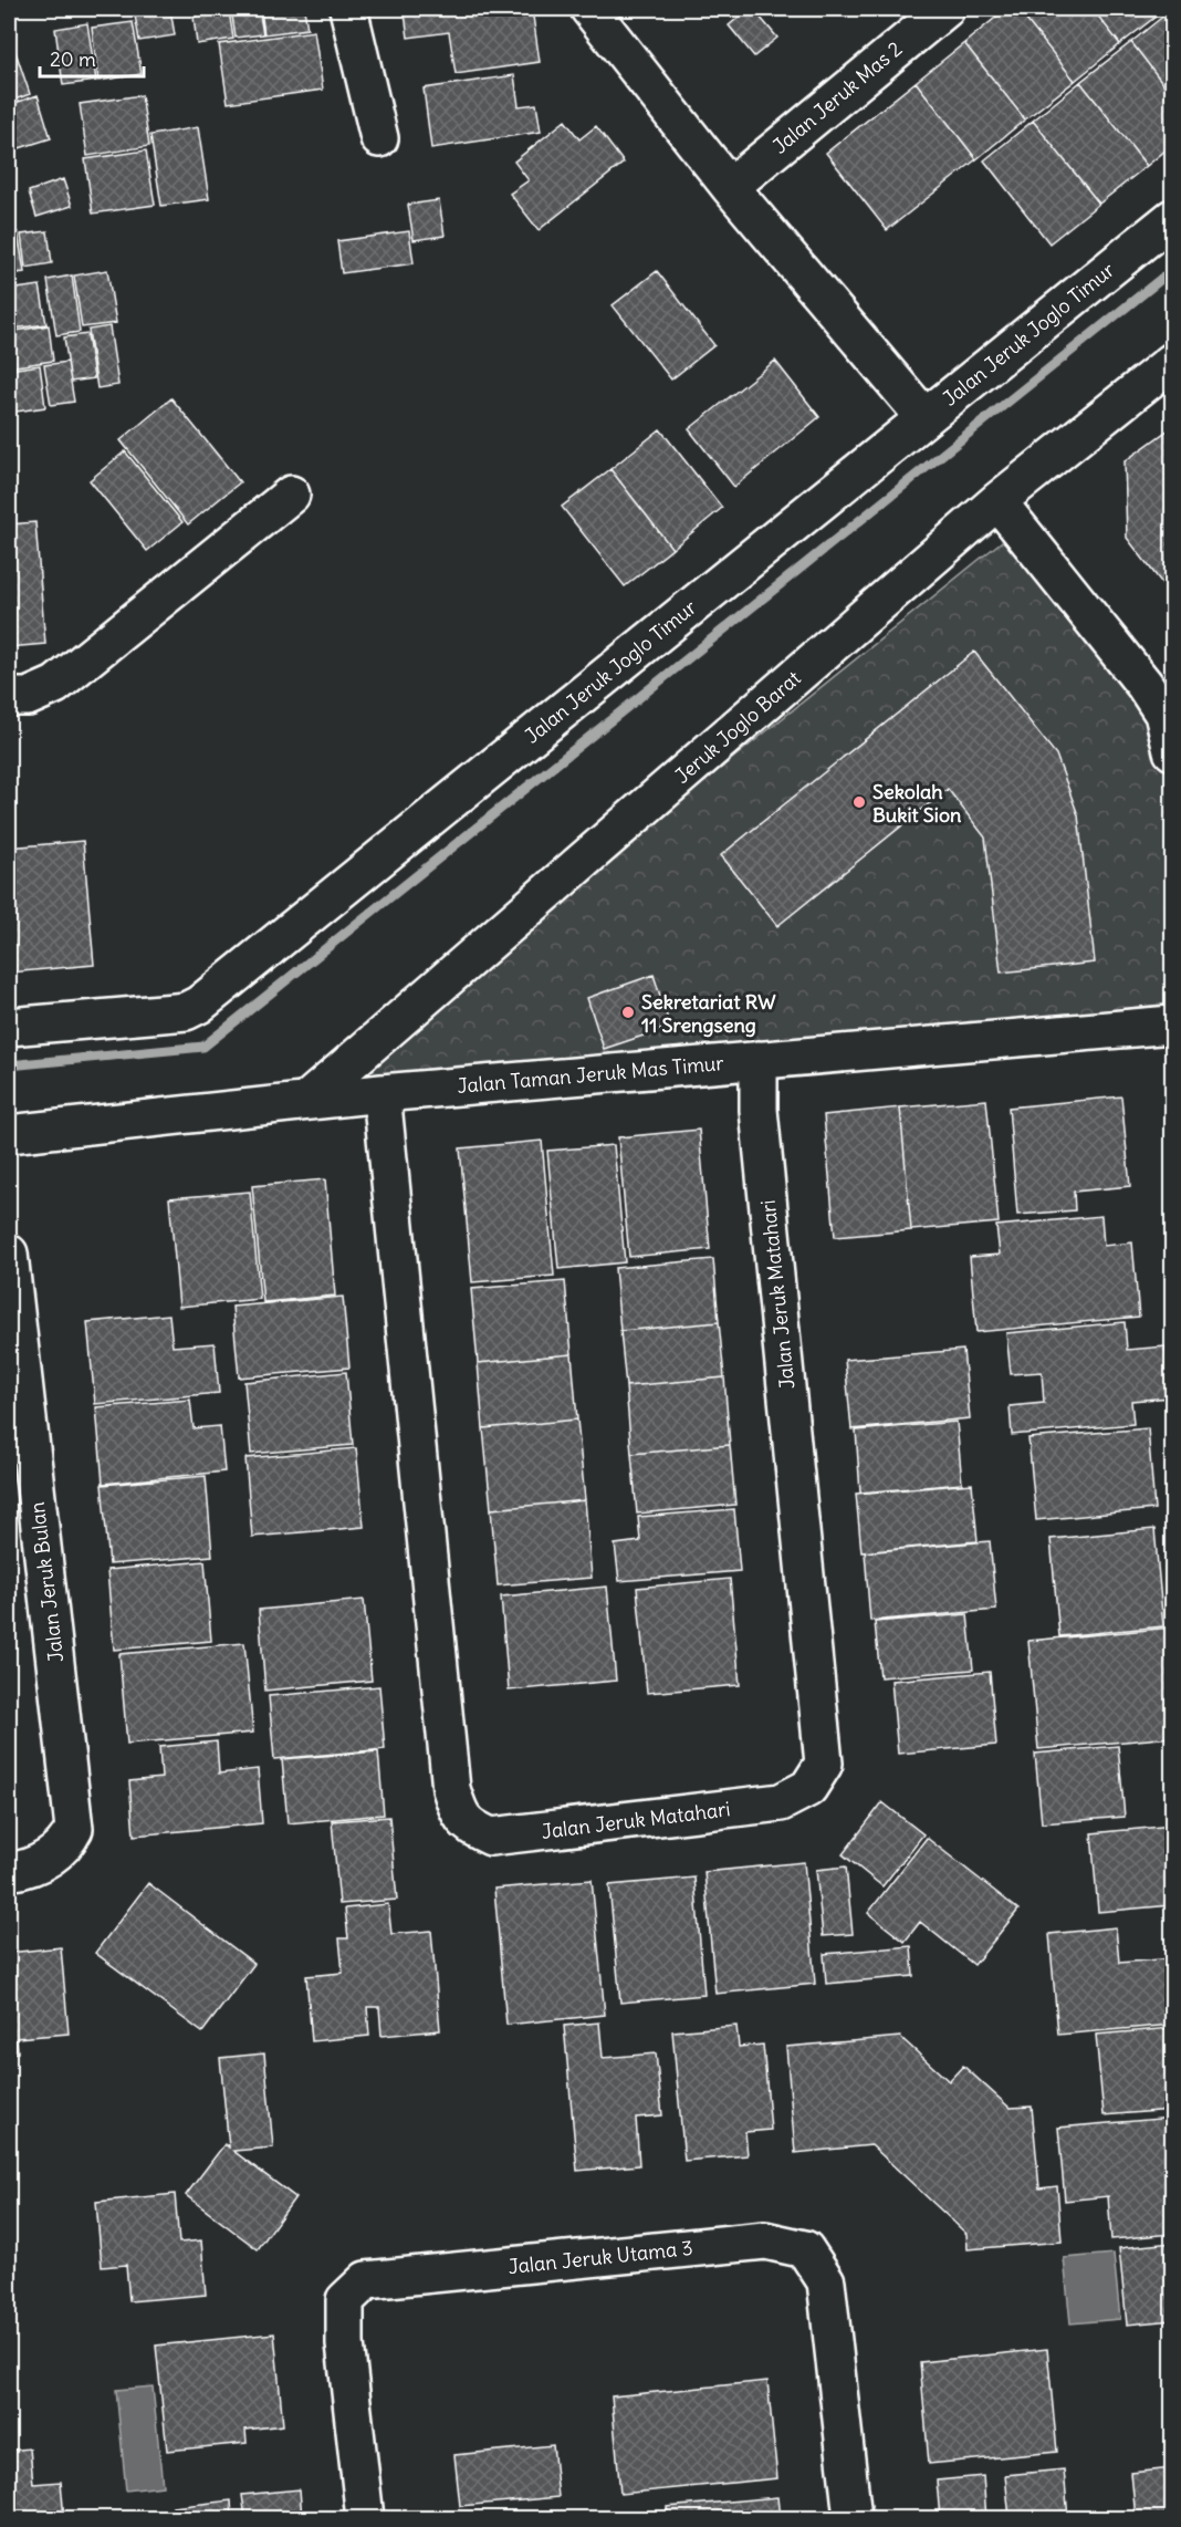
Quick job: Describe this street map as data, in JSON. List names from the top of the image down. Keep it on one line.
{"streets":{"street":["Jalan Jeruk Mas 2","Jalan Jeruk Joglo Timur","Jeruk Joglo Barat","Jalan Taman Jeruk Mas Timur","Jalan Jeruk Matahari","Jalan Jeruk Bulan","Jalan Jeruk Utama 3"]},"crossings":[["Jeruk Joglo Barat","Jalan Taman Jeruk Mas Timur"],["Jalan Taman Jeruk Mas Timur","Jalan Jeruk Matahari"]],"places":["Sekolah Bukit Sion","Sekretariat RW 11 Srengseng"],"scale_bar":"20 m"}
